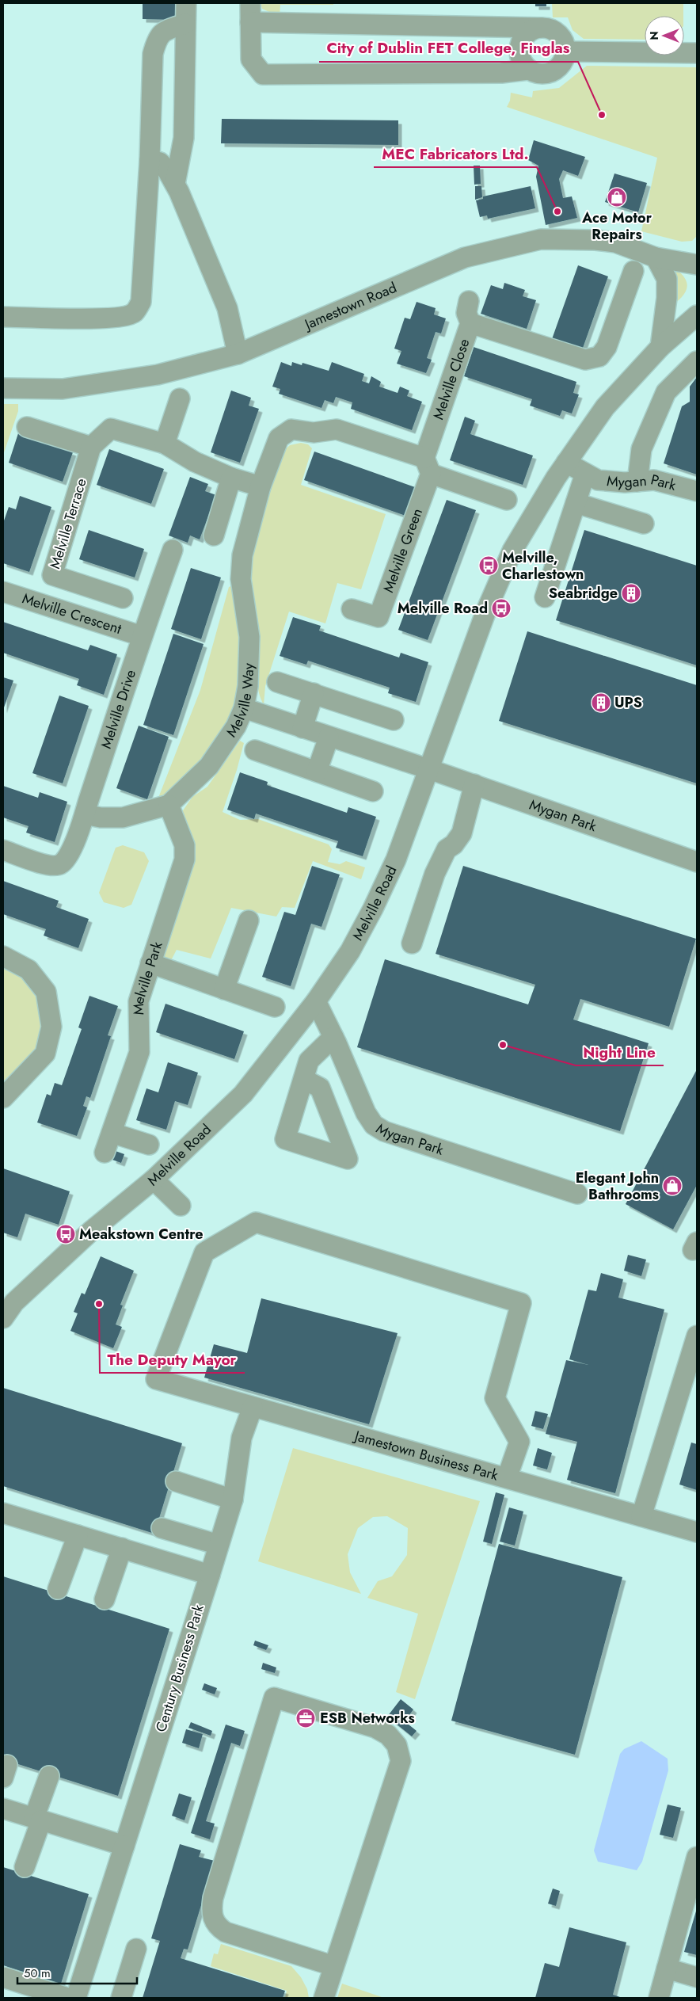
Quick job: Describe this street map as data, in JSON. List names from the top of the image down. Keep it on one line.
{"streets":{"street":["Jamestown Road","Melville Close","Mygan Park","Melville Terrace","Melville Green","Melville Crescent","Melville Way","Melville Drive","Melville Road","Melville Park","Jamestown Business Park","Century Business Park"]},"crossings":[["Melville Close","Melville Green"],["Mygan Park","Melville Road"],["Melville Crescent","Melville Drive"],["Melville Way","Melville Drive"],["Melville Way","Melville Park"],["Jamestown Business Park","Century Business Park"]],"places":{"other":["City of Dublin FET College, Finglas","MEC Fabricators Ltd.","Night Line","The Deputy Mayor"],"shop":["Ace Motor Repairs","Elegant John Bathrooms"],"bus stop":["Melville, Charlestown","Melville Road","Meakstown Centre"],"building":["Seabridge","UPS"],"office":["ESB Networks"]},"scale_bar":"50 m","north":"left"}
